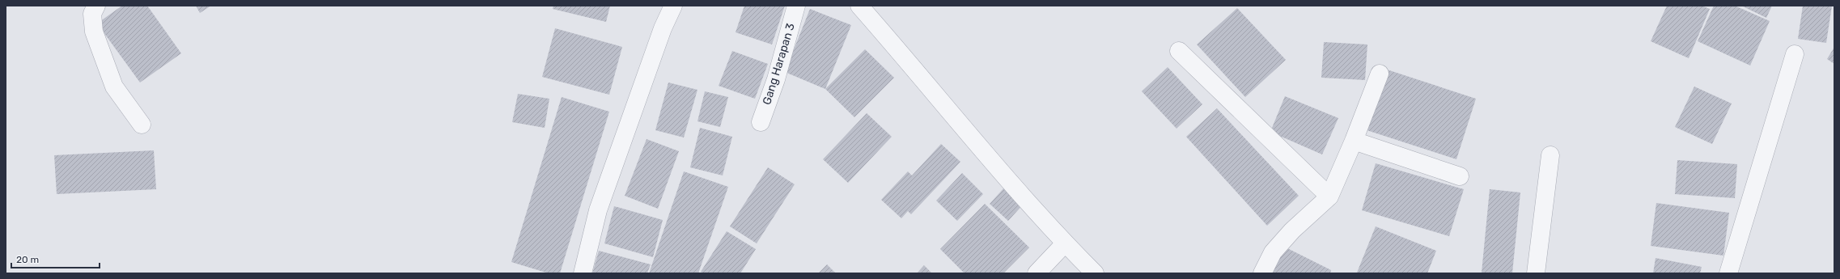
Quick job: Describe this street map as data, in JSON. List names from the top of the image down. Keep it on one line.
{"streets":{"street":["Gang Harapan 3"]},"scale_bar":"20 m"}
